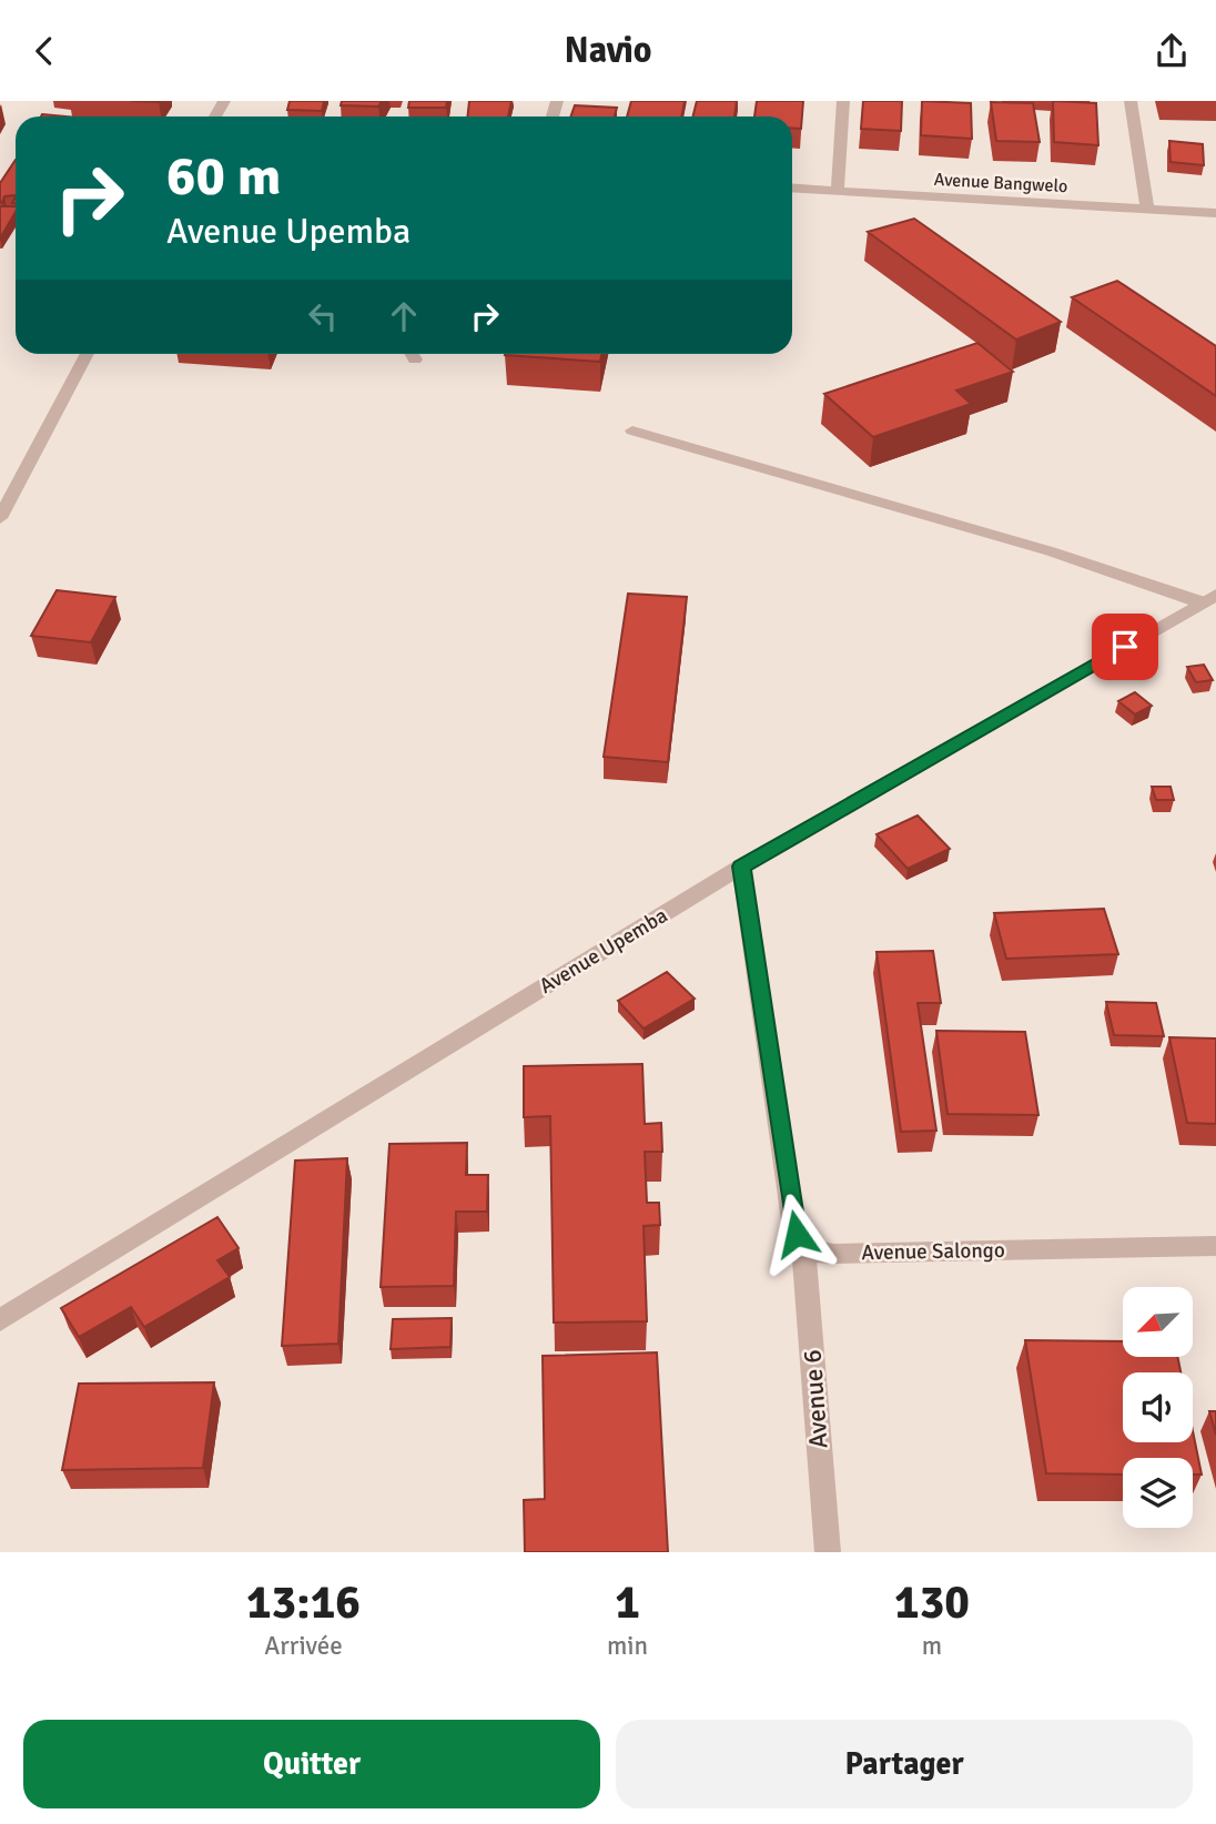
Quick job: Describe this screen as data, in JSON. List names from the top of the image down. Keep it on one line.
{"streets":{"street":["Avenue Bangwelo","Avenue Upemba","Avenue Salongo","Avenue 6"]},"crossings":[["Avenue Salongo","Avenue 6"]],"north":"bottom left","page":{"header":"Navio","turn":["60 m","Avenue Upemba"],"eta":["13:16","Arrivée","1","min","130","m"],"buttons":["Quitter","Partager"]}}
